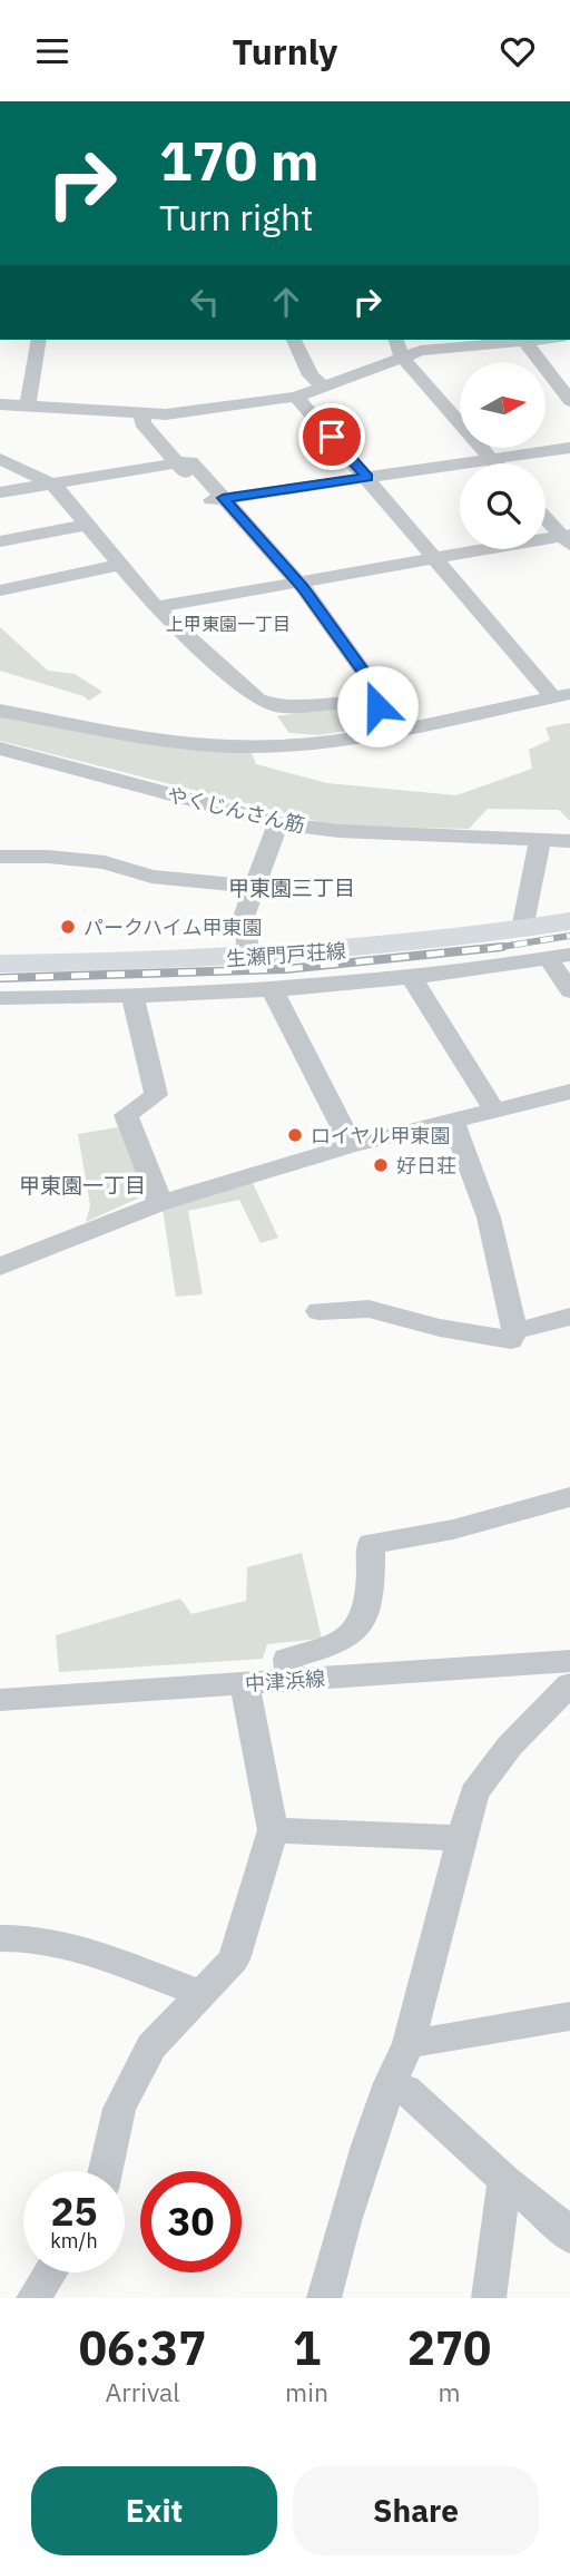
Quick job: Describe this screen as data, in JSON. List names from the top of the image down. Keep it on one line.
{"streets":{"main road":["生瀬門戸荘線"],"street":["やくじんさん筋","中津浜線"]},"districts":["上甲東園一丁目","甲東園三丁目","甲東園一丁目"],"places":["パークハイム甲東園","ロイヤル甲東園","好日荘"],"north":"right","page":{"header":"Turnly","turn":["170 m","Turn right"],"speed":"25 km/h","limit":"30","eta":["06:37","Arrival","1","min","270","m"],"buttons":["Exit","Share"]}}
